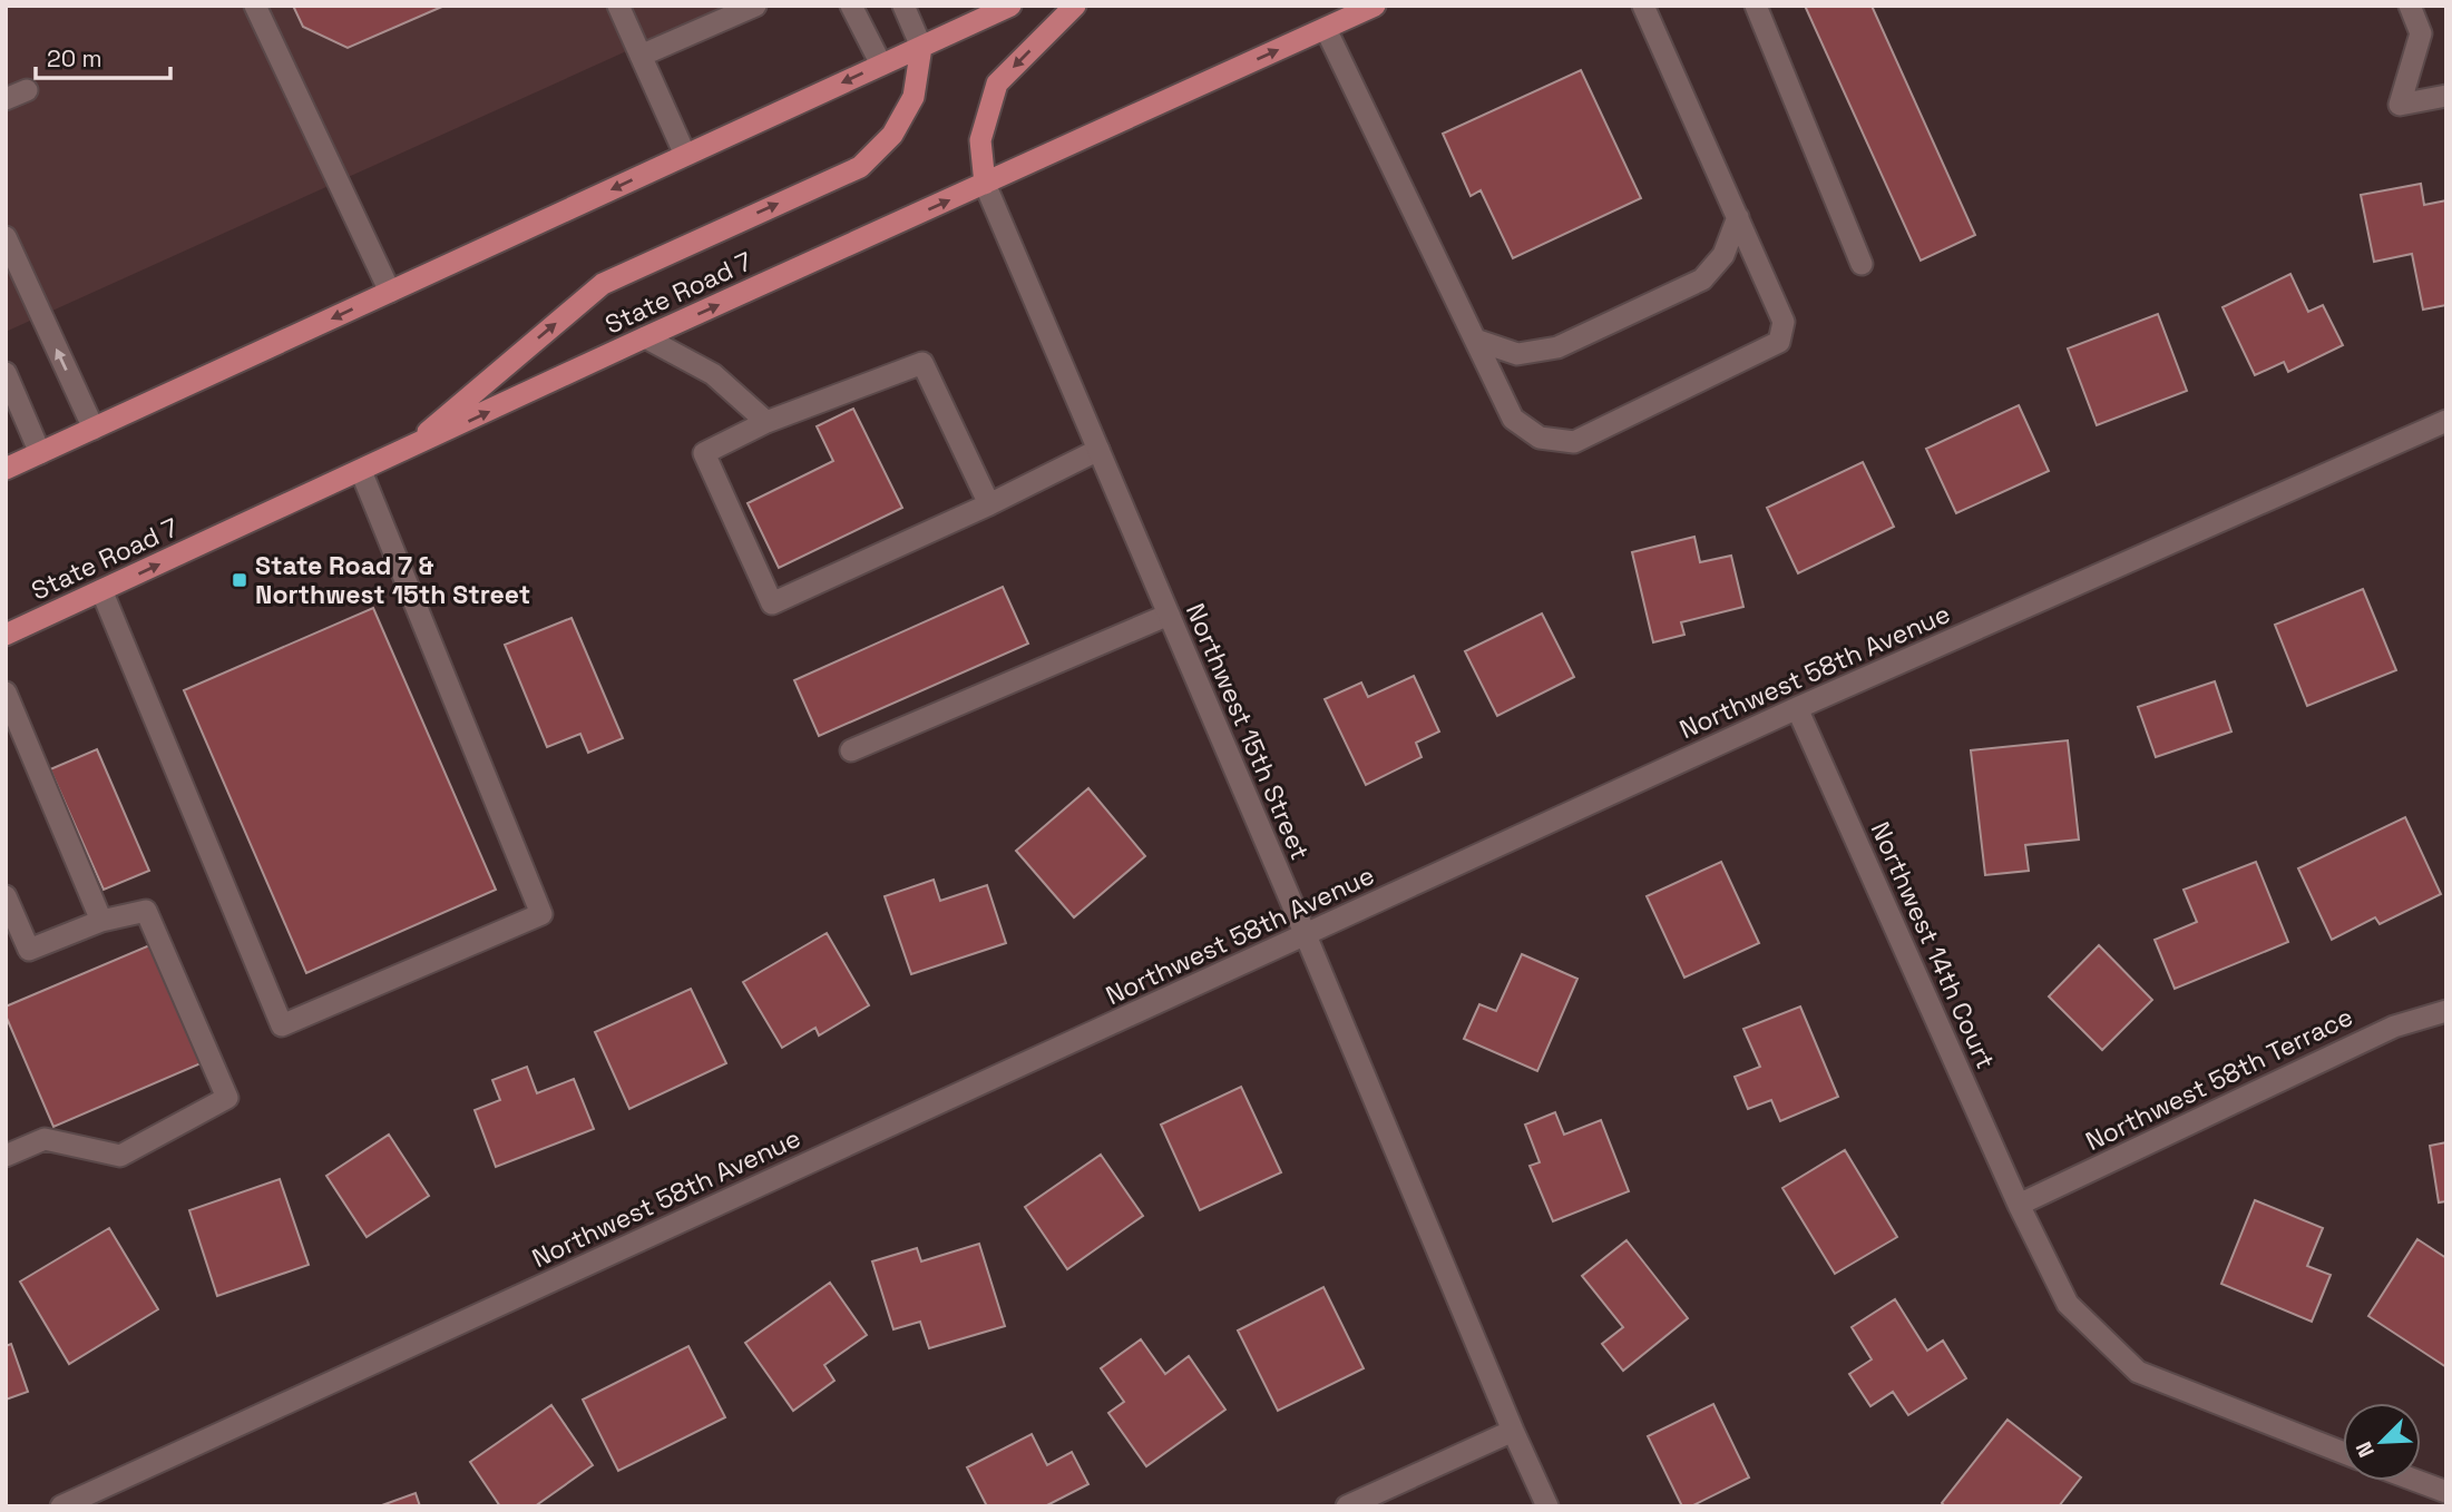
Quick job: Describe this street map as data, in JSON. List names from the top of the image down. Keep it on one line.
{"streets":{"main road":["State Road 7"],"street":["Northwest 58th Avenue","Northwest 15th Street","Northwest 14th Court","Northwest 58th Terrace"]},"crossings":[["State Road 7","Northwest 15th Street"],["Northwest 58th Avenue","Northwest 15th Street"],["Northwest 58th Avenue","Northwest 14th Court"],["Northwest 14th Court","Northwest 58th Terrace"]],"places":{"transit":["State Road 7 & Northwest 15th Street"]},"scale_bar":"20 m","north":"bottom left"}
